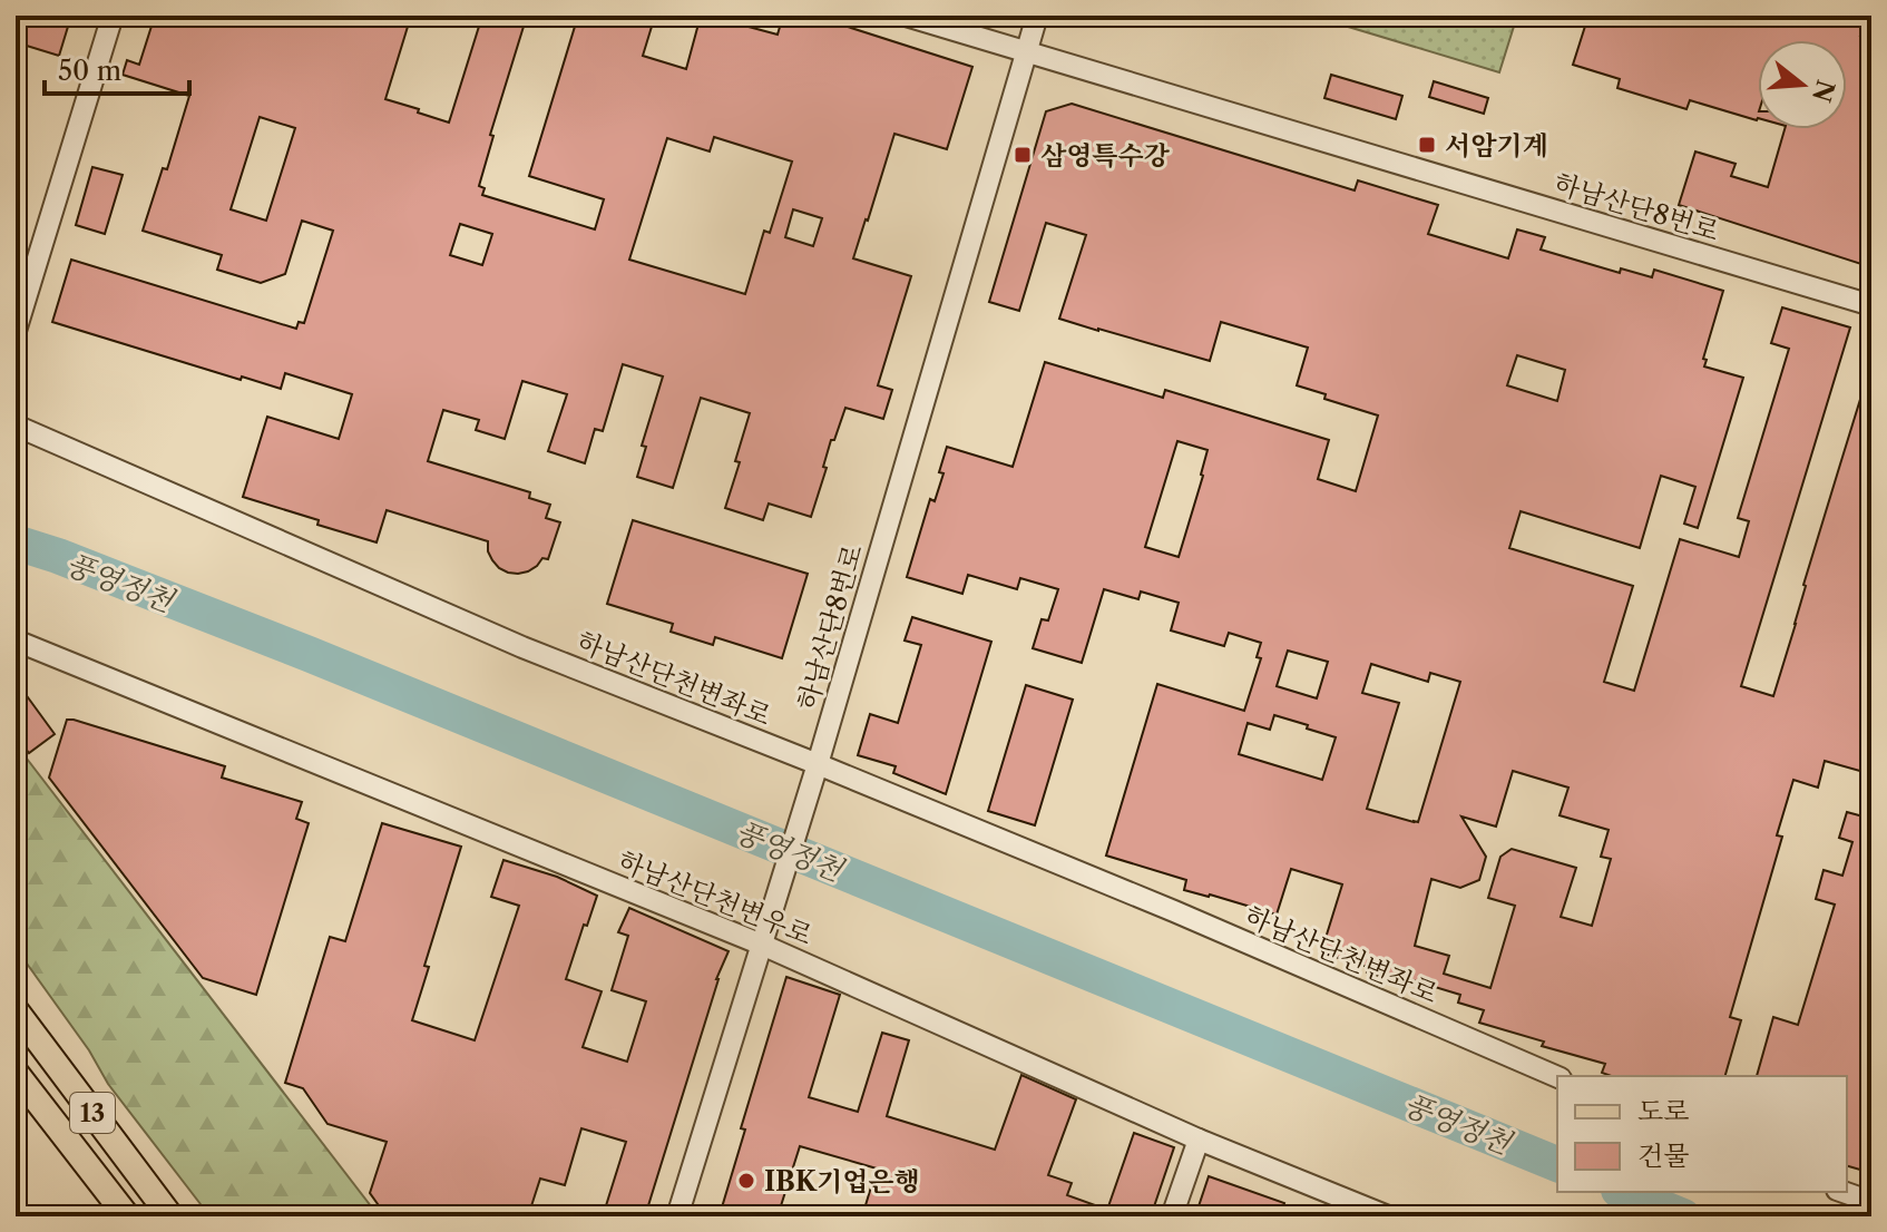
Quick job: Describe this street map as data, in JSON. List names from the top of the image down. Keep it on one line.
{"streets":{"main road":["13"],"street":["하남산단8번로","하남산단천변좌로","하남산단천변우로"]},"crossings":[["하남산단8번로","하남산단천변좌로"],["하남산단8번로","하남산단천변우로"]],"water":["풍영정천"],"places":{"transit":["서암기계","삼영특수강"],"other":["IBK기업은행"]},"legend":["도로","건물"],"scale_bar":"50 m","north":"right"}
